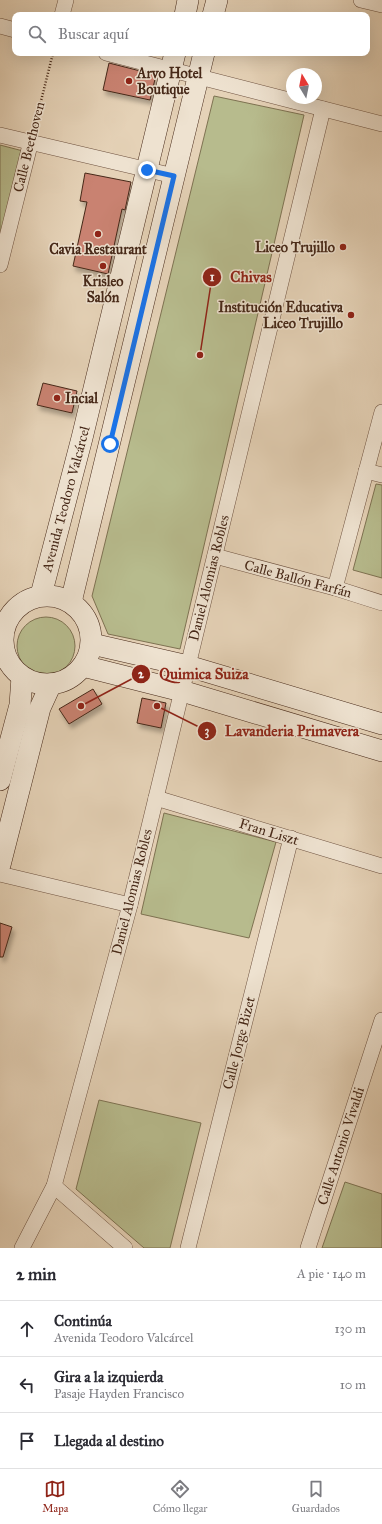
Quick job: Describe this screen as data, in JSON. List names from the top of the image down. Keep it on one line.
{"streets":{"street":["Calle Beethoven","Avenida Teodoro Valcárcel","Daniel Alomias Robles","Calle Ballón Farfán","Fran Liszt","Calle Jorge Bizet","Calle Antonio Vivaldi"]},"crossings":[["Daniel Alomias Robles","Calle Ballón Farfán"],["Daniel Alomias Robles","Fran Liszt"],["Fran Liszt","Calle Jorge Bizet"]],"places":["Arvo Hotel Boutique","Cavia Restaurant","Liceo Trujillo","Krisleo Salón","Institución Educativa Liceo Trujillo","Chivas","Incial","Quimica Suiza","Lavanderia Primavera"],"north":"top","page":{"search":"Buscar aquí","heading":["2 min","A pie · 140 m"],"list":[["Continúa","Avenida Teodoro Valcárcel","130 m"],["Gira a la izquierda","Pasaje Hayden Francisco","10 m"],"Llegada al destino"],"nav":["Mapa","Cómo llegar","Guardados"]}}
